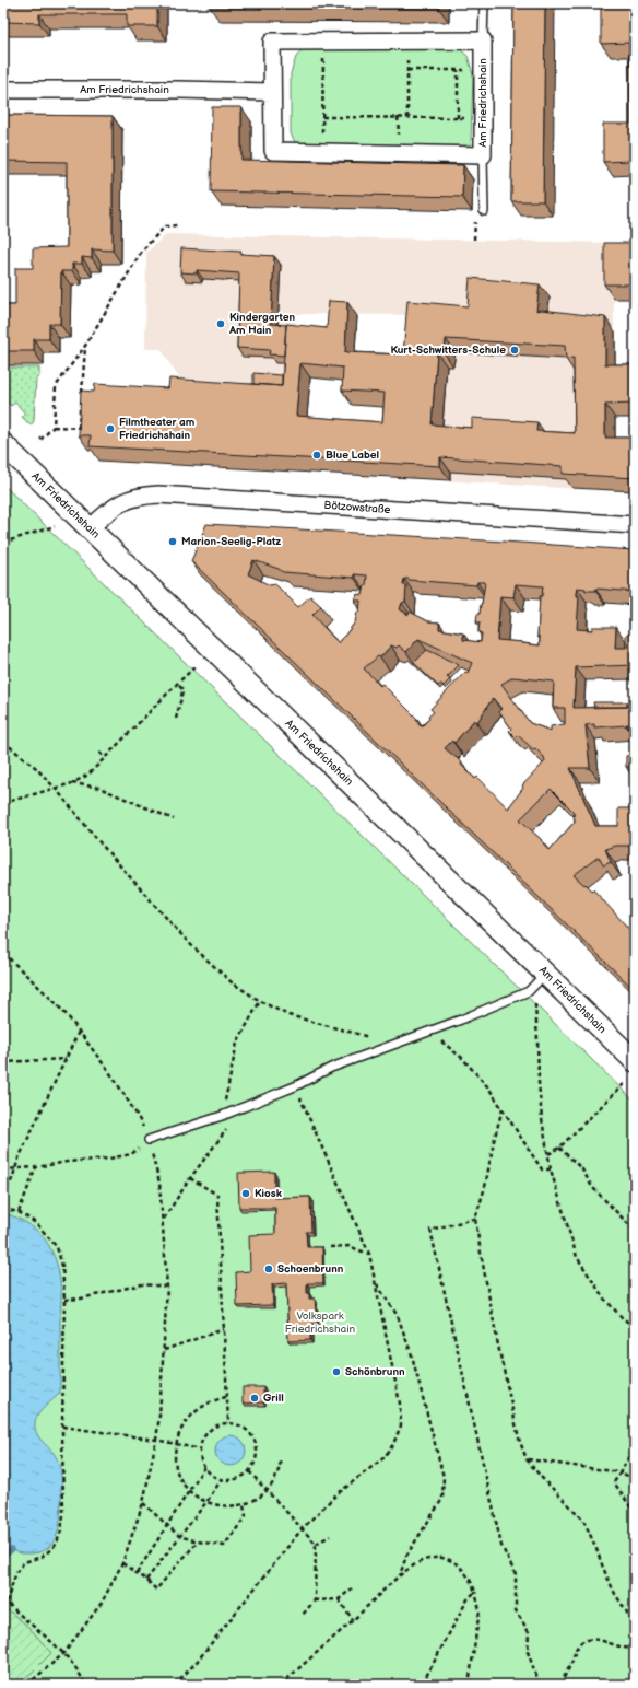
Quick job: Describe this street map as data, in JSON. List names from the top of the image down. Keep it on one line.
{"streets":{"street":["Am Friedrichshain","Bötzowstraße"]},"crossings":[["Am Friedrichshain","Bötzowstraße"]],"parks":["Volkspark Friedrichshain"],"places":["Kindergarten Am Hain","Kurt-Schwitters-Schule","Filmtheater am Friedrichshain","Blue Label","Marion-Seelig-Platz","Kiosk","Schoenbrunn","Schönbrunn","Grill"]}
